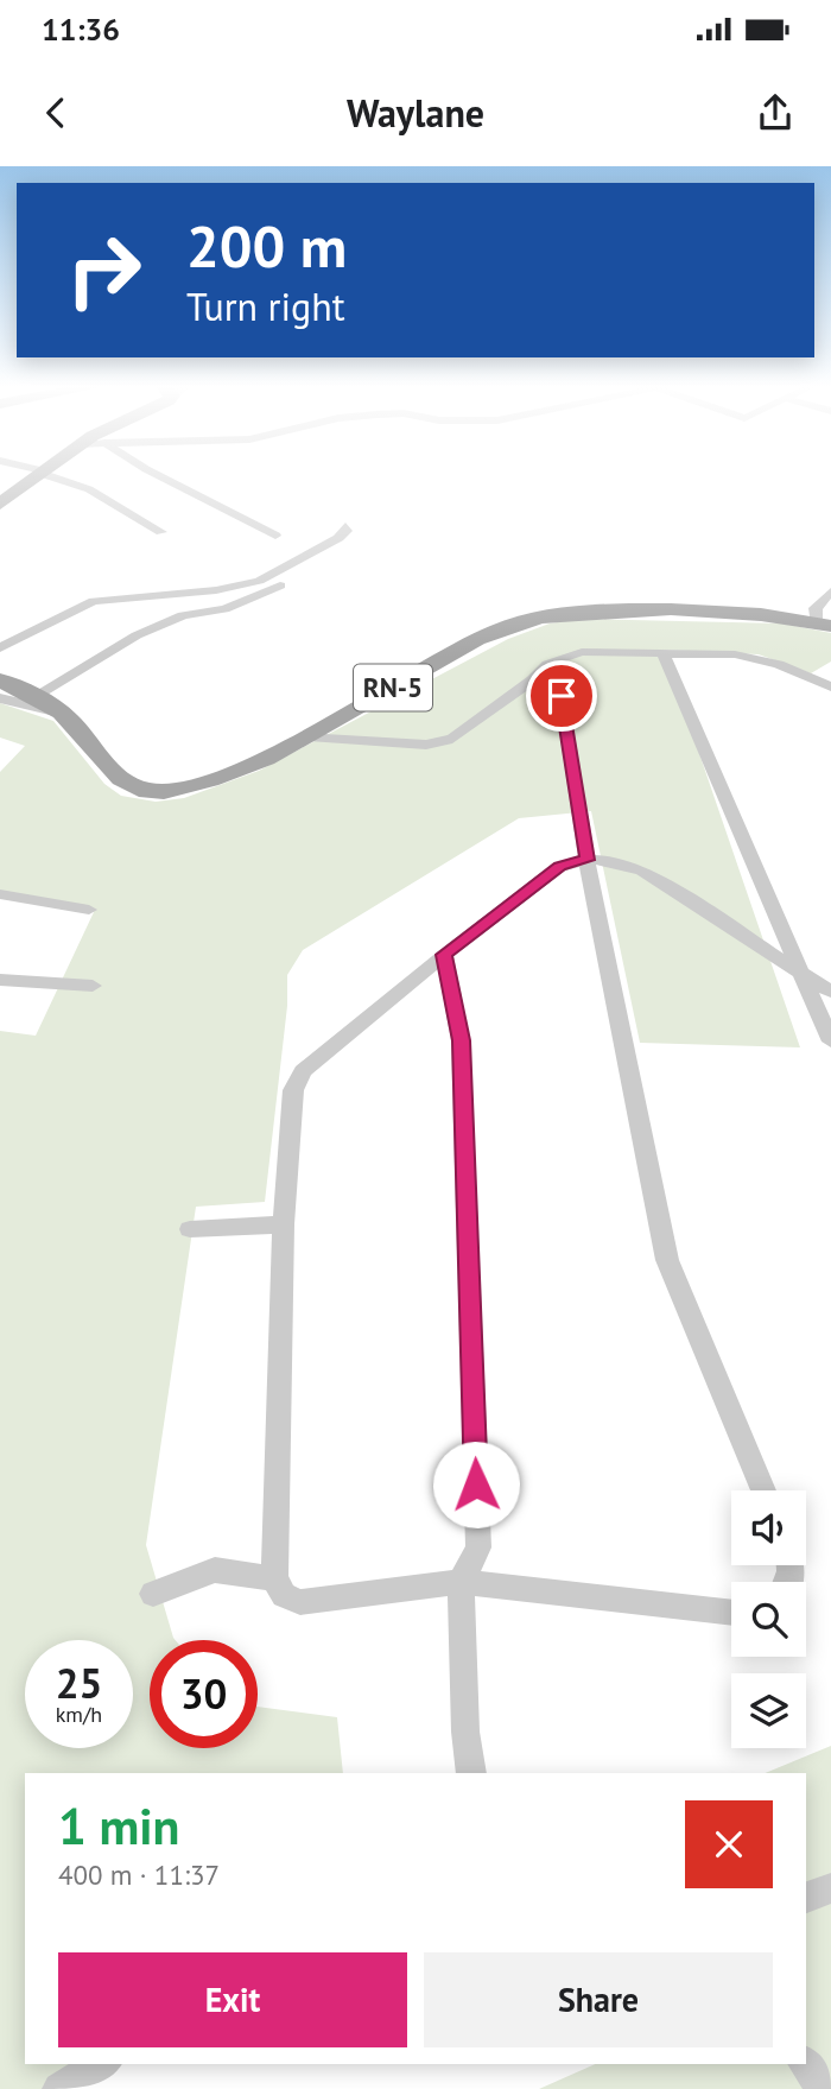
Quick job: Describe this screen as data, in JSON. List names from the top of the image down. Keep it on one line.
{"streets":{"main road":["RN-5"]},"page":{"status":"11:36","header":"Waylane","turn":["200 m","Turn right"],"speed":"25 km/h","limit":"30","heading":["1 min","400 m · 11:37"],"buttons":["Exit","Share"]}}
